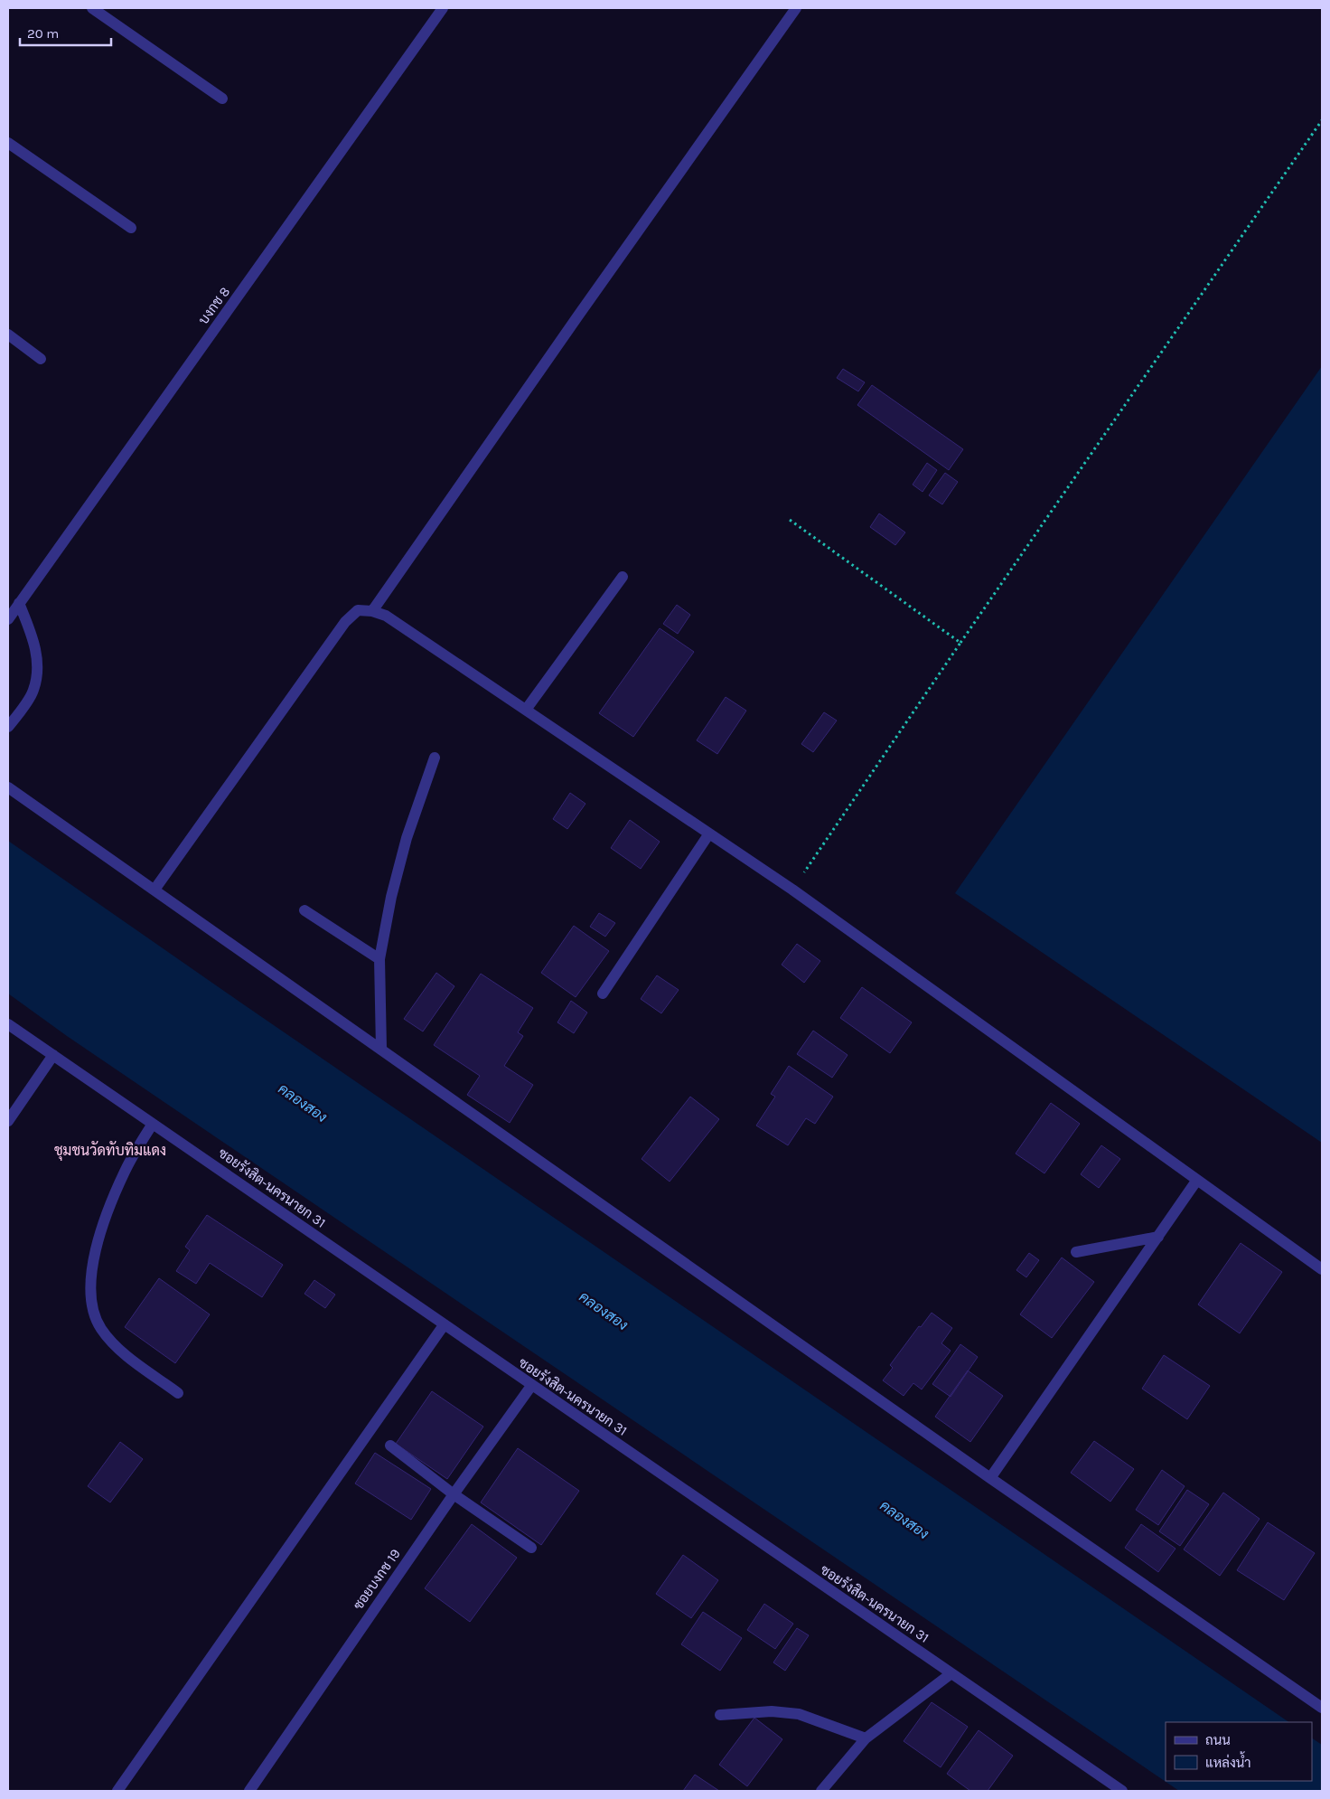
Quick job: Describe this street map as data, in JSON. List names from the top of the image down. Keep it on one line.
{"streets":{"street":["บงกช 8","ซอยรังสิต-นครนายก 31","ซอยบงกช 19"]},"crossings":[["ซอยรังสิต-นครนายก 31","ซอยบงกช 19"]],"districts":["ชุมชนวัดทับทิมแดง"],"water":["คลองสอง"],"legend":["ถนน","แหล่งน้ำ"],"scale_bar":"20 m"}
